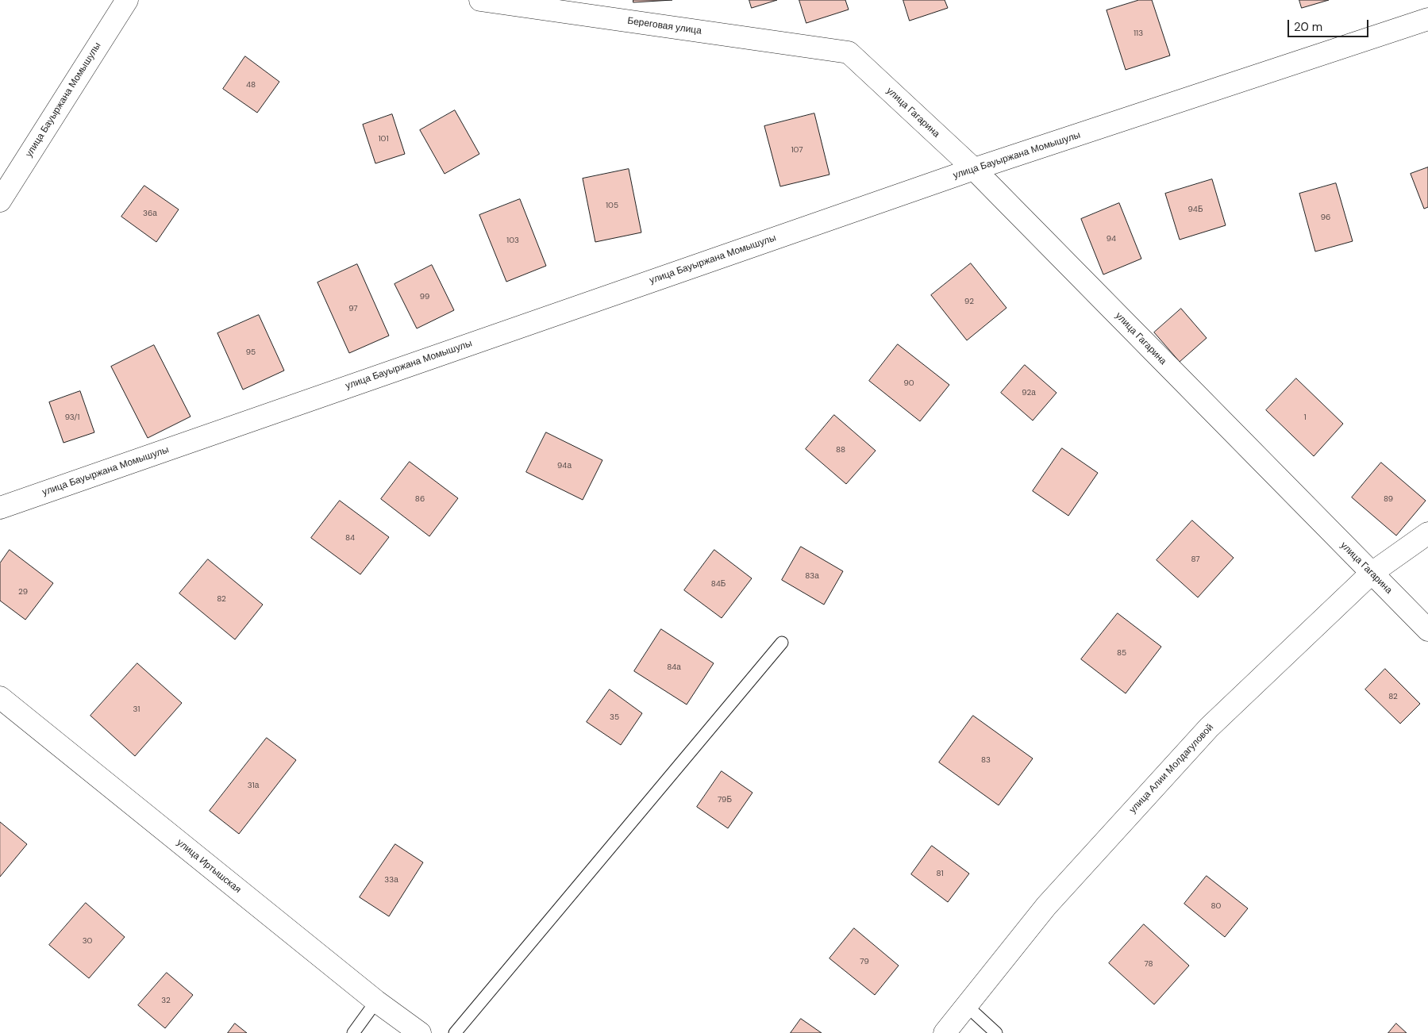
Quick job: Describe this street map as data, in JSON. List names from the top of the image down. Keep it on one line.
{"streets":{"street":["Береговая улица","улица Бауыржана Момышулы","улица Гагарина","улица Алии Молдагуловой","улица Иртышская"]},"crossings":[["Береговая улица","улица Гагарина"],["улица Бауыржана Момышулы","улица Гагарина"],["улица Гагарина","улица Алии Молдагуловой"]],"house_numbers":["113","48","101","107","105","94Б","36а","96","94","103","99","92","97","95","90","92а","93/1","1","88","94а","86","89","84","87","83а","84Б","29","82","85","84а","82","31","35","83","31а","79Б","81","33а","80","30","79","78","32"],"scale_bar":"20 m"}
